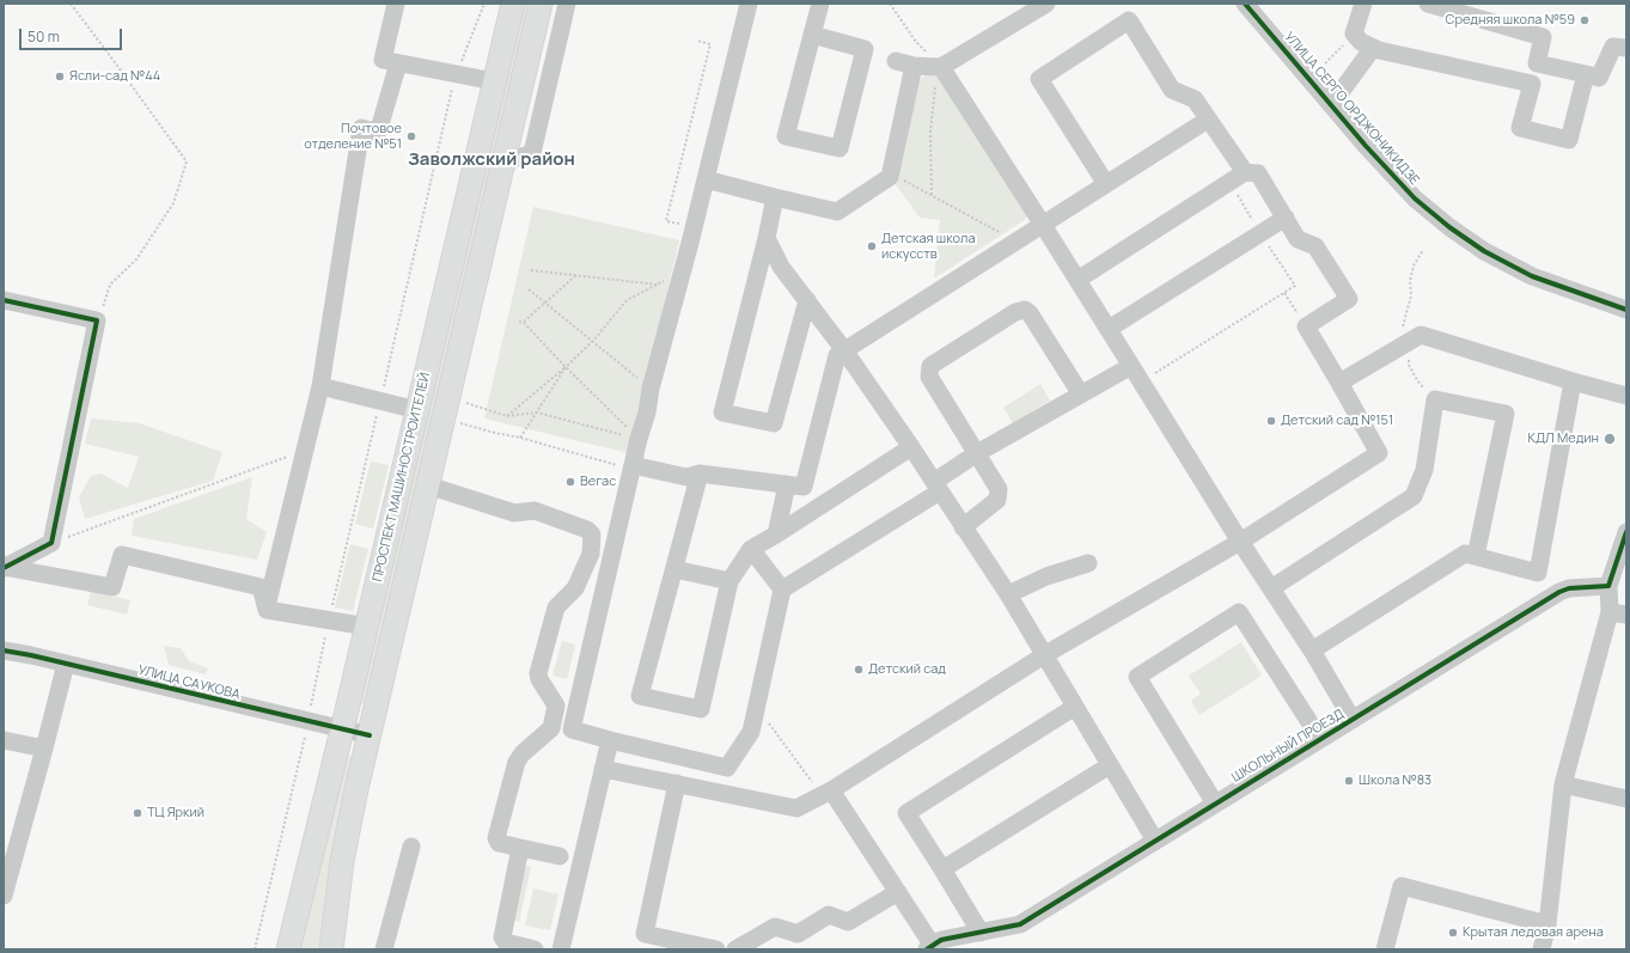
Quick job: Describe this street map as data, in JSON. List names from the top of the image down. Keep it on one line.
{"streets":{"main road":["ПРОСПЕКТ МАШИНОСТРОИТЕЛЕЙ"],"street":["УЛИЦА СЕРГО ОРДЖОНИКИДЗЕ","УЛИЦА САУКОВА","ШКОЛЬНЫЙ ПРОЕЗД"]},"crossings":[["ПРОСПЕКТ МАШИНОСТРОИТЕЛЕЙ","УЛИЦА САУКОВА"]],"districts":["Заволжский район"],"places":["Средняя школа №59","Ясли-сад №44","Почтовое отделение №51","Детская школа искусств","Детский сад №151","КДЛ Медин","Вегас","Детский сад","Школа №83","ТЦ Яркий","Крытая ледовая арена"],"scale_bar":"50 m"}
